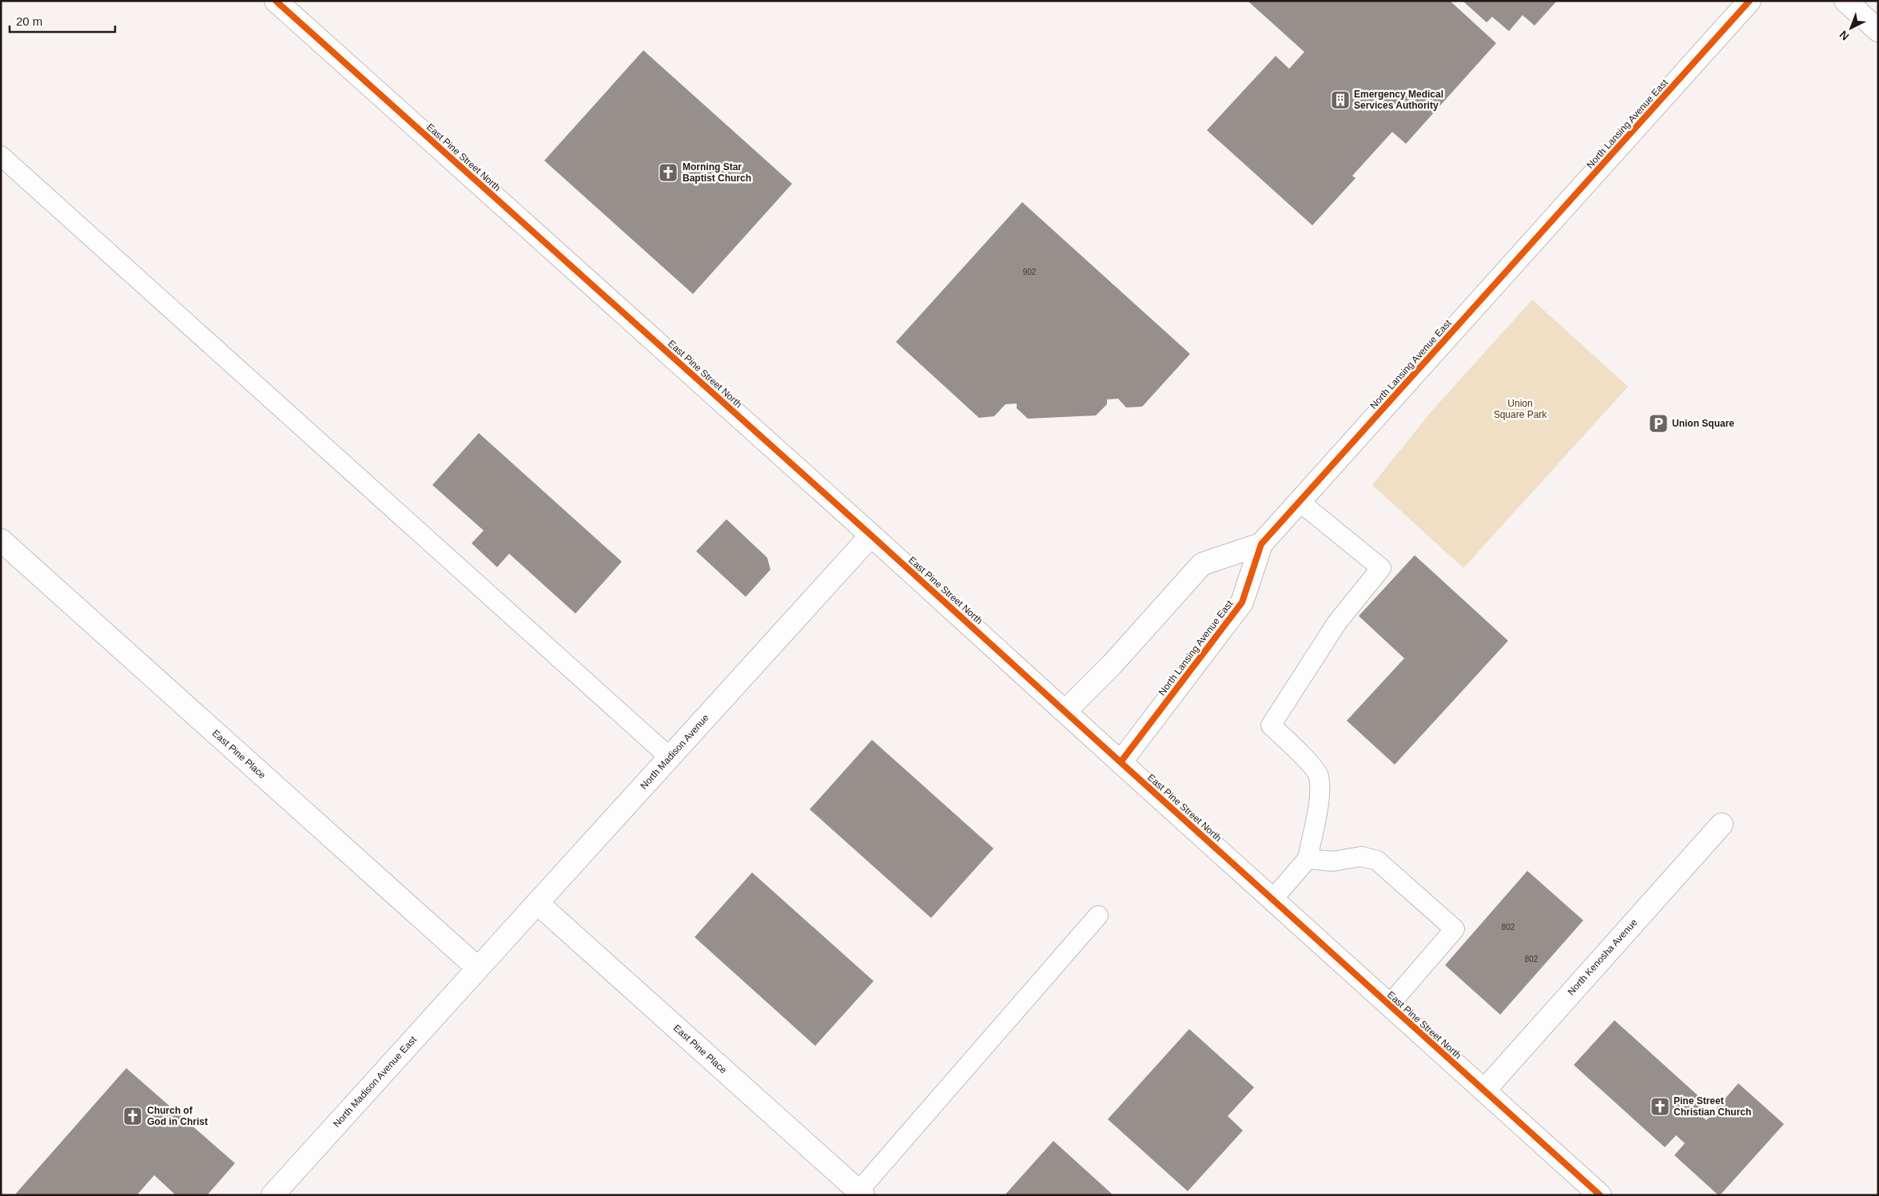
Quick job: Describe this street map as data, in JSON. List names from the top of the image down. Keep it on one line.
{"streets":{"street":["North Lansing Avenue East","East Pine Street North","North Madison Avenue","East Pine Place","North Kenosha Avenue","North Madison Avenue East"]},"crossings":[["North Lansing Avenue East","East Pine Street North"],["East Pine Street North","North Madison Avenue"],["East Pine Street North","North Kenosha Avenue"],["North Madison Avenue","East Pine Place"],["North Madison Avenue","North Madison Avenue East"],["East Pine Place","North Madison Avenue East"]],"parks":["Union Square Park"],"places":{"building":["Emergency Medical Services Authority"],"church":["Morning Star Baptist Church","Pine Street Christian Church","Church of God in Christ"],"parking":["Union Square"]},"house_numbers":["902","802","802"],"scale_bar":"20 m","north":"bottom left"}
